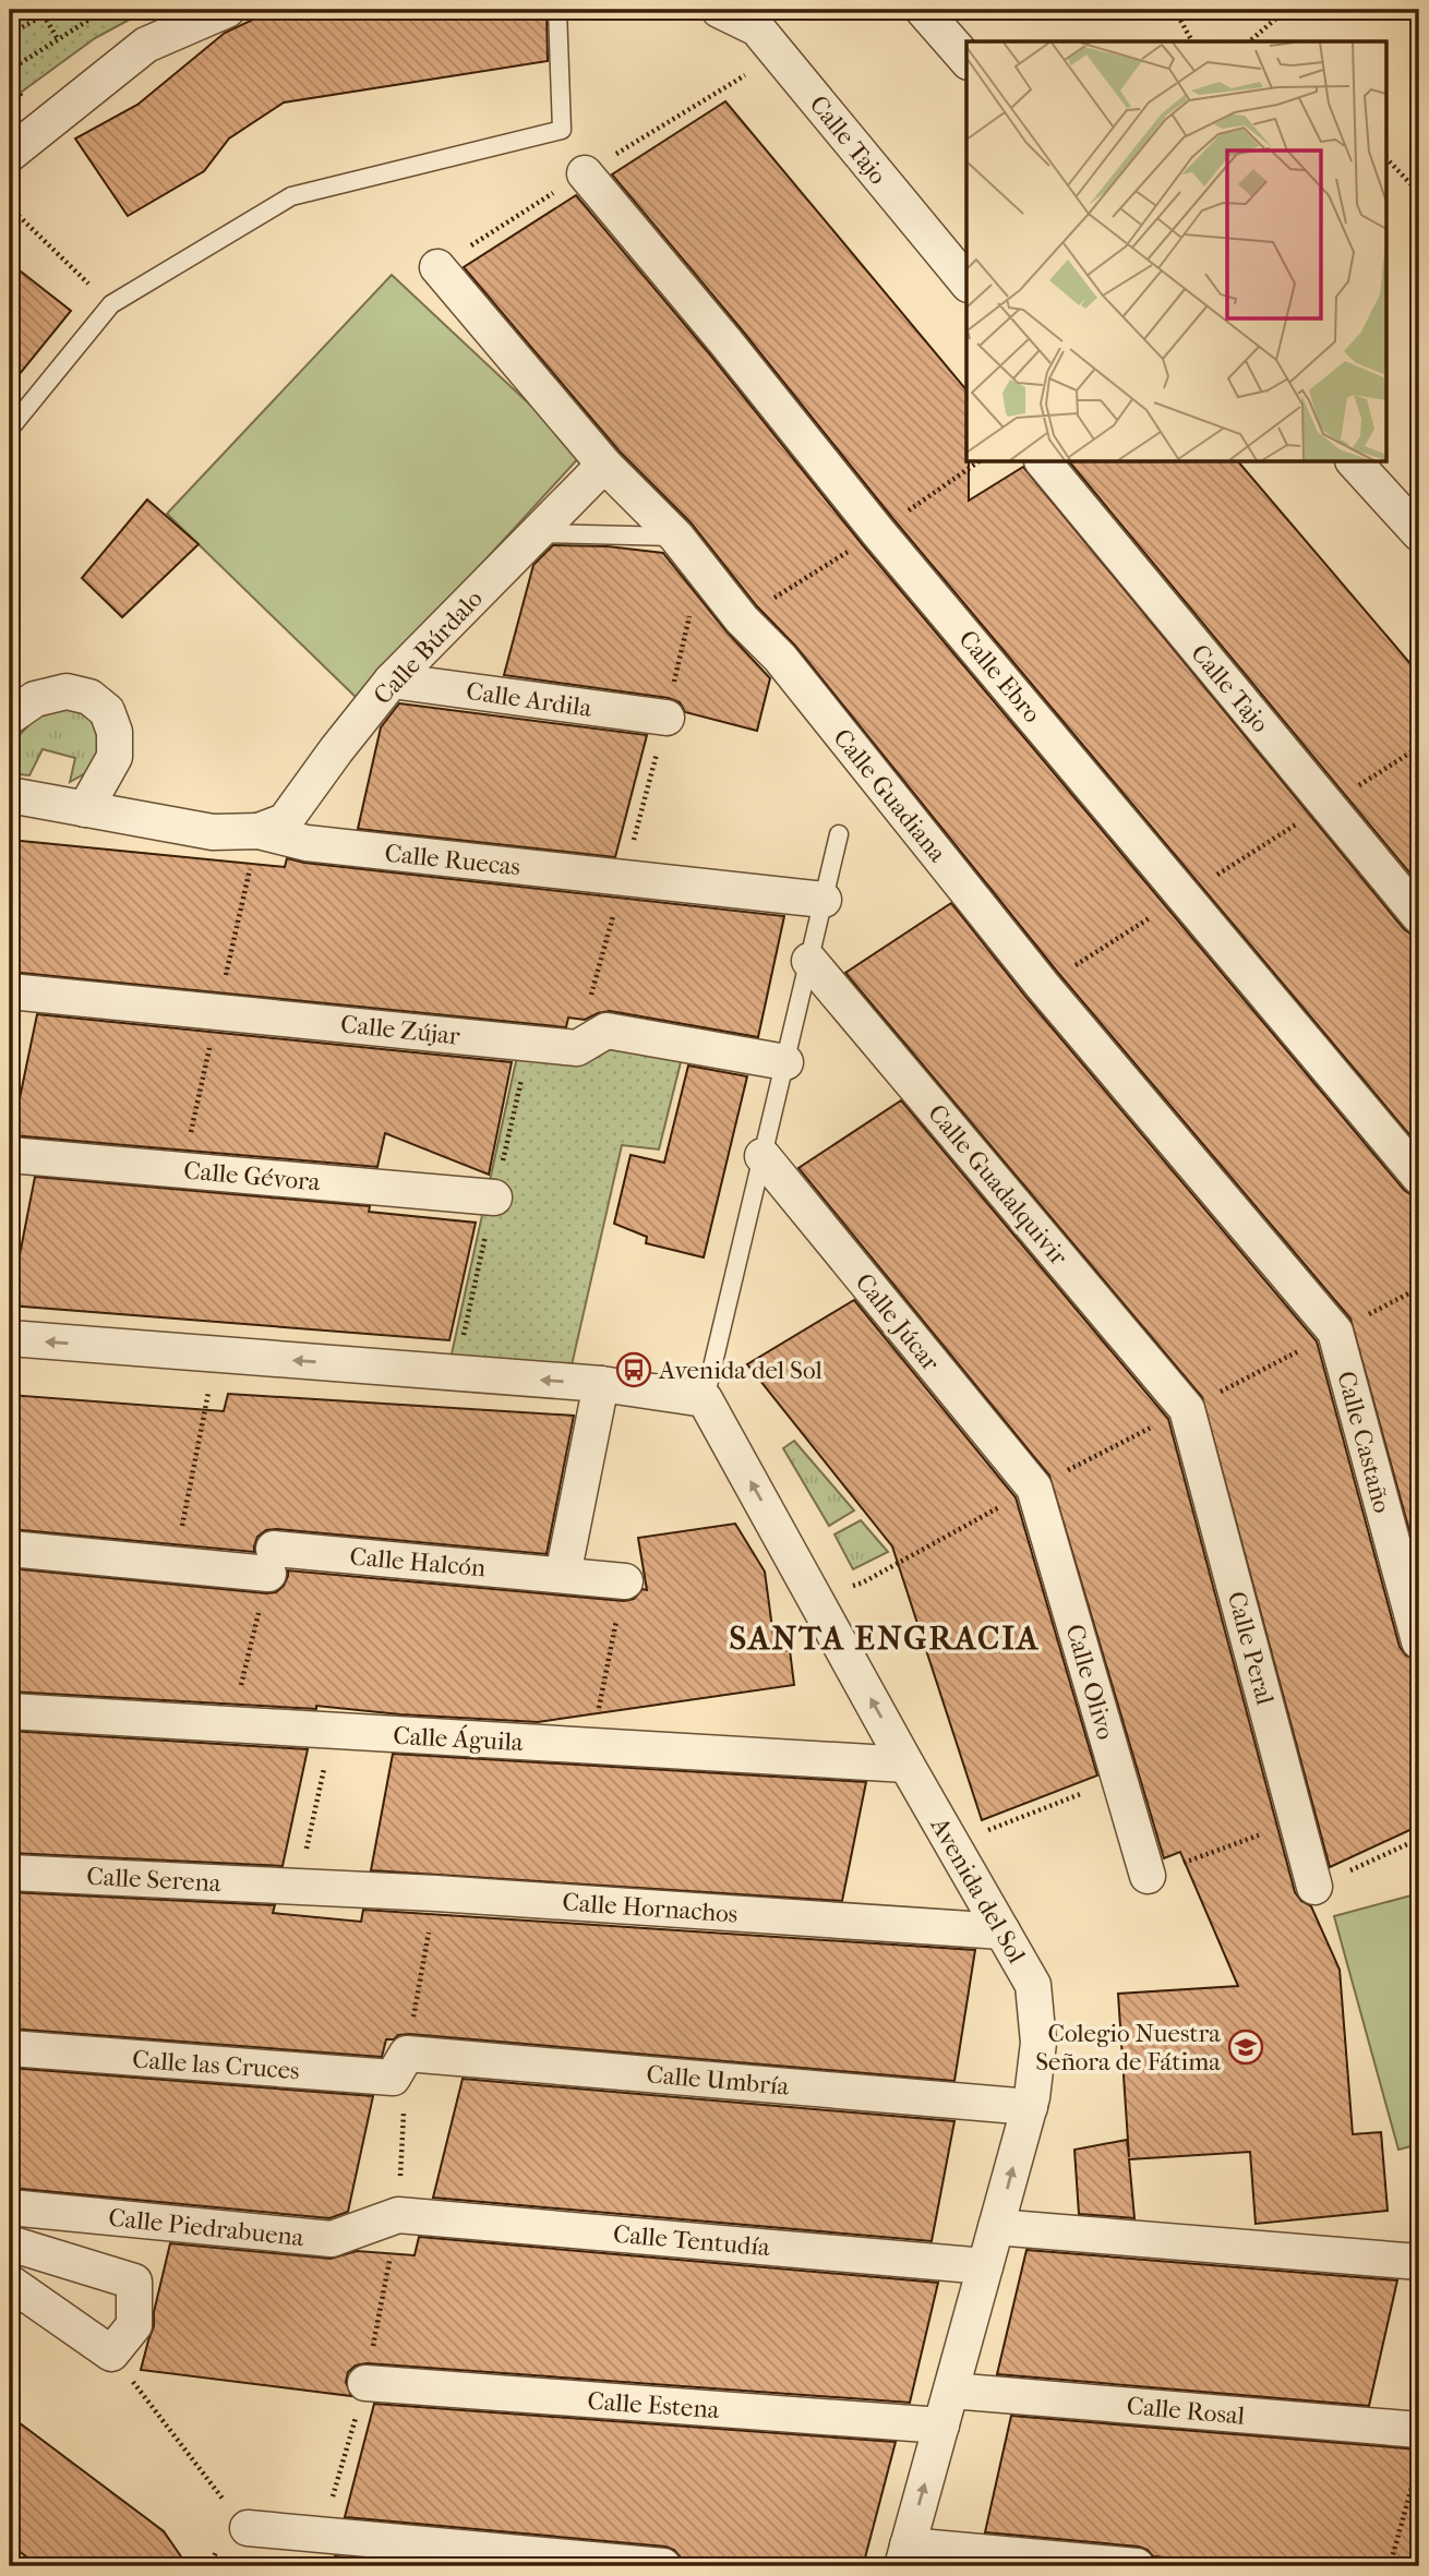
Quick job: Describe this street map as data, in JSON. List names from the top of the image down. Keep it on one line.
{"streets":{"street":["Calle Tajo","Calle Búrdalo","Calle Ebro","Calle Ardila","Calle Guadiana","Calle Ruecas","Calle Zújar","Calle Gévora","Calle Guadalquivir","Calle Júcar","Calle Castaño","Calle Halcón","Calle Peral","Calle Olivo","Calle Águila","Calle Serena","Avenida del Sol","Calle Hornachos","Calle las Cruces","Calle Umbría","Calle Piedrabuena","Calle Tentudía","Calle Estena","Calle Rosal"]},"crossings":[["Calle Búrdalo","Calle Ardila"],["Calle Búrdalo","Calle Guadiana"],["Calle Búrdalo","Calle Ruecas"],["Calle Guadiana","Calle Castaño"],["Calle Guadalquivir","Calle Peral"],["Calle Júcar","Calle Olivo"],["Calle Águila","Avenida del Sol"],["Calle Serena","Calle Hornachos"],["Avenida del Sol","Calle Hornachos"],["Avenida del Sol","Calle Umbría"],["Avenida del Sol","Calle Tentudía"],["Avenida del Sol","Calle Estena"],["Avenida del Sol","Calle Rosal"],["Calle las Cruces","Calle Umbría"],["Calle Piedrabuena","Calle Tentudía"]],"one_way":["Avenida del Sol"],"districts":["SANTA ENGRACIA"],"places":{"bus stop":["Avenida del Sol"],"school or university":["Colegio Nuestra Señora de Fátima"]}}
